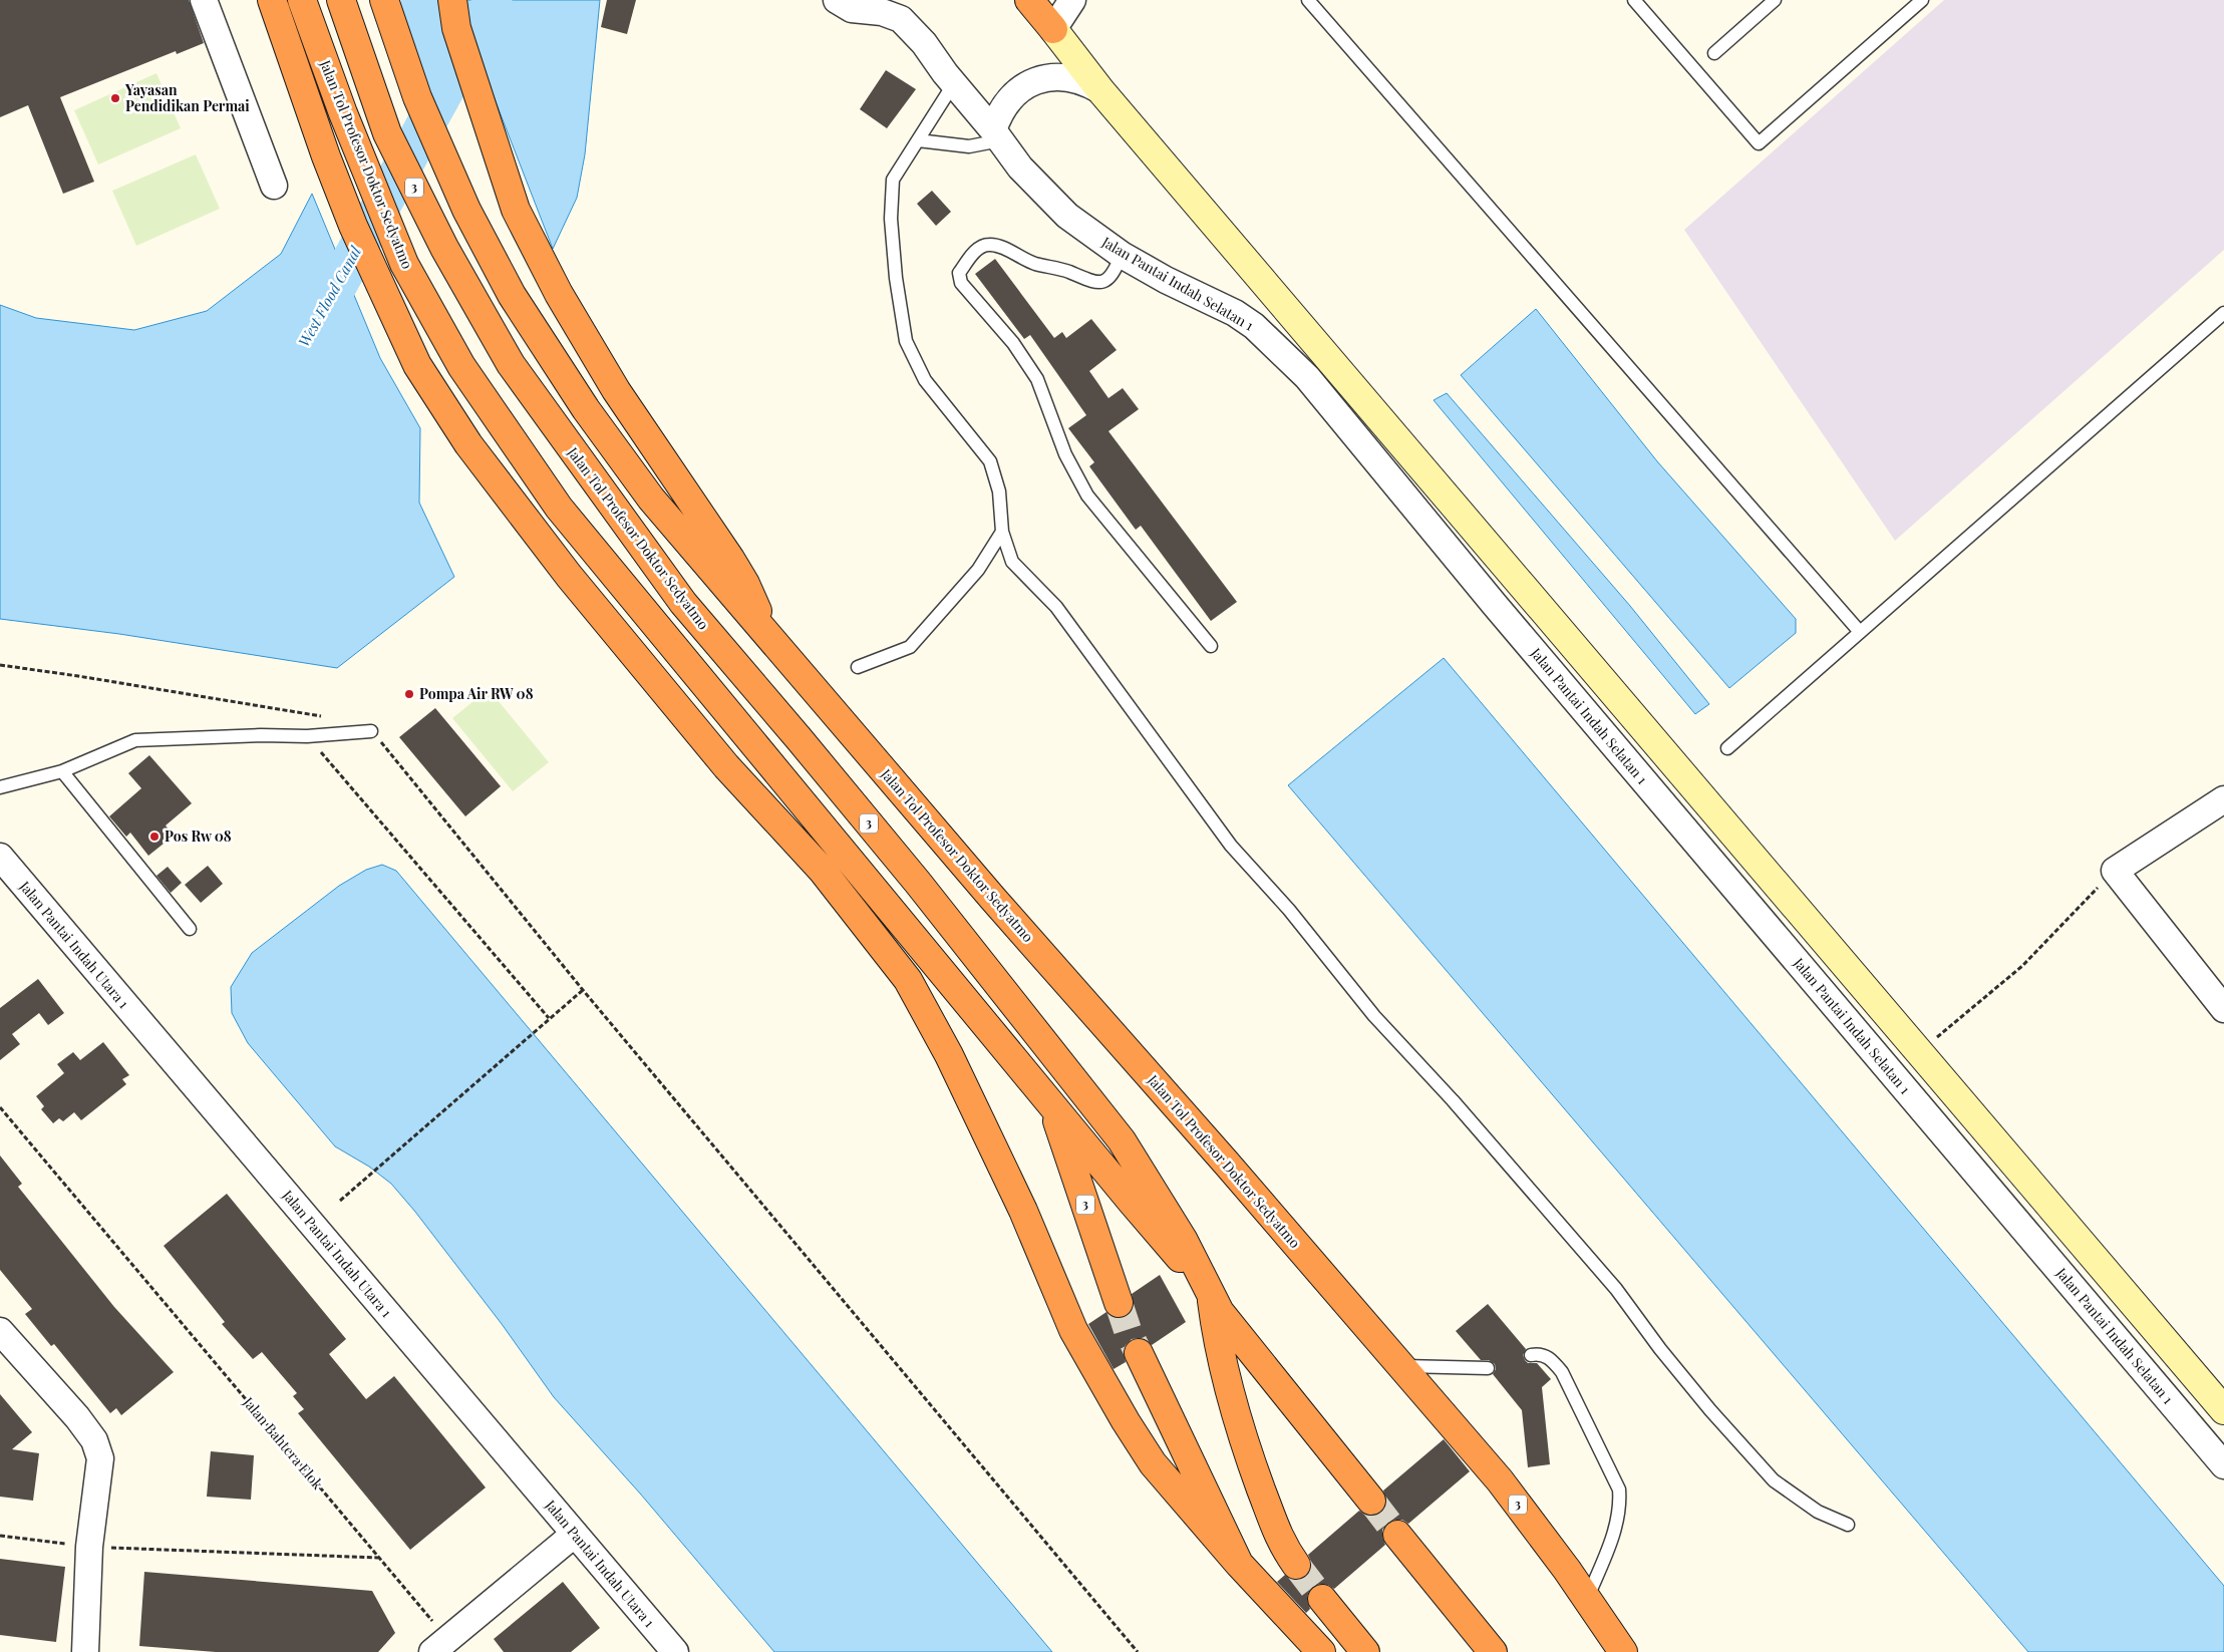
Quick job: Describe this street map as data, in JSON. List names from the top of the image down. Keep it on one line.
{"streets":{"highway":["Jalan Tol Profesor Doktor Sedyatmo","3"],"street":["Jalan Pantai Indah Selatan 1","Jalan Pantai Indah Utara 1"],"path":["Jalan Bahtera Elok"]},"water":["West Flood Canal"],"places":["Yayasan Pendidikan Permai","Pompa Air RW 08","Pos Rw 08"]}
